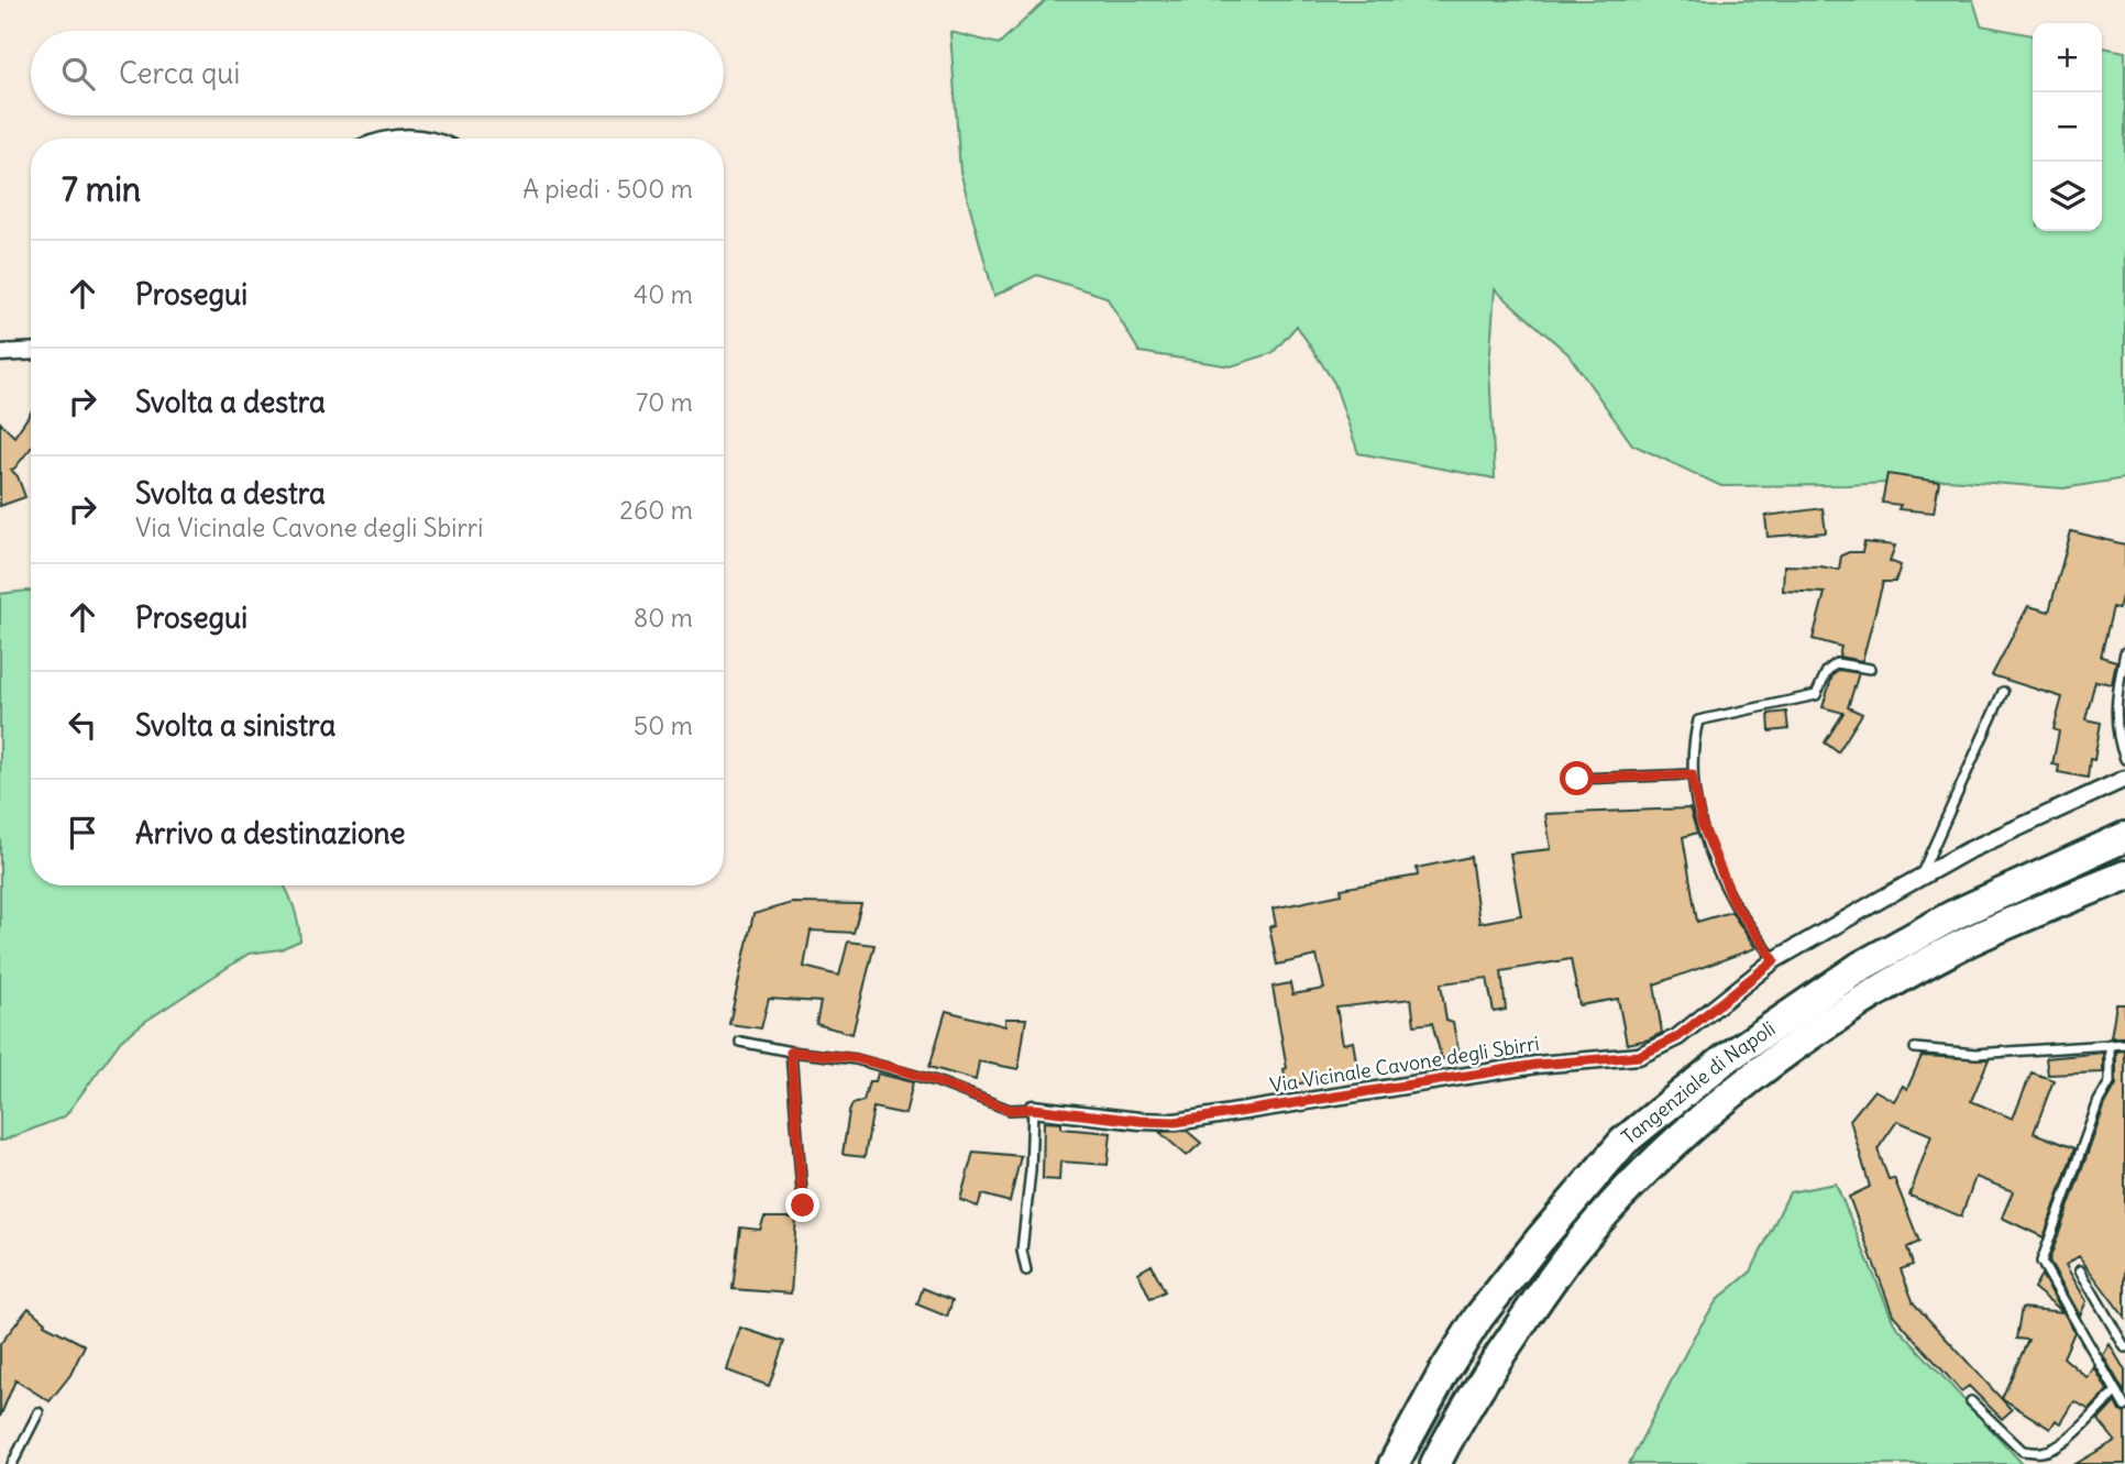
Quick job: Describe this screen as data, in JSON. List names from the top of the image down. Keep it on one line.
{"streets":{"highway":["Tangenziale di Napoli"],"street":["Via Vicinale Cavone degli Sbirri"]},"page":{"map_buttons":["+","−"],"search":"Cerca qui","heading":["7 min","A piedi · 500 m"],"list":[["Prosegui","40 m"],["Svolta a destra","70 m"],["Svolta a destra","Via Vicinale Cavone degli Sbirri","260 m"],["Prosegui","80 m"],["Svolta a sinistra","50 m"],"Arrivo a destinazione"]}}
